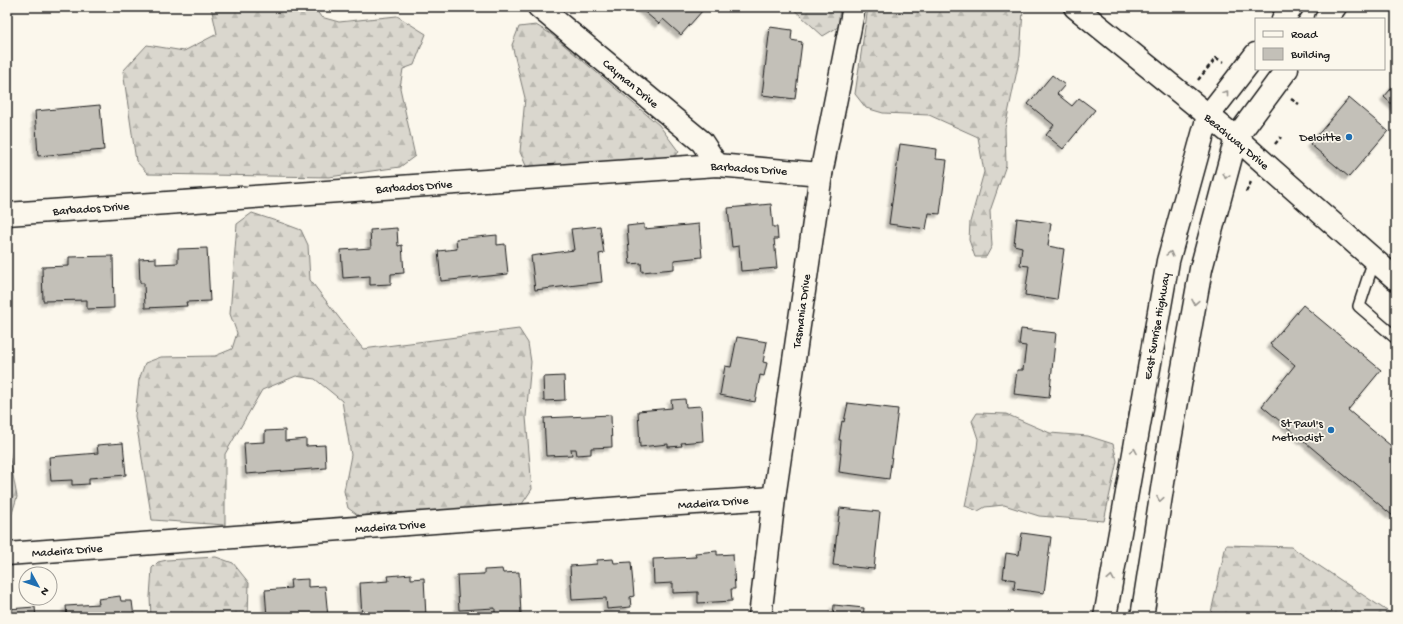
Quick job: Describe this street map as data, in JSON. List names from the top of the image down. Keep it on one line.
{"streets":{"street":["Cayman Drive","Beachway Drive","Barbados Drive","Tasmania Drive","East Sunrise Highway","Madeira Drive"]},"crossings":[["Cayman Drive","Barbados Drive"],["Beachway Drive","East Sunrise Highway"],["Barbados Drive","Tasmania Drive"],["Tasmania Drive","Madeira Drive"]],"places":["Deloitte","St Paul's Methodist"],"legend":["Road","Building"],"north":"bottom right"}
